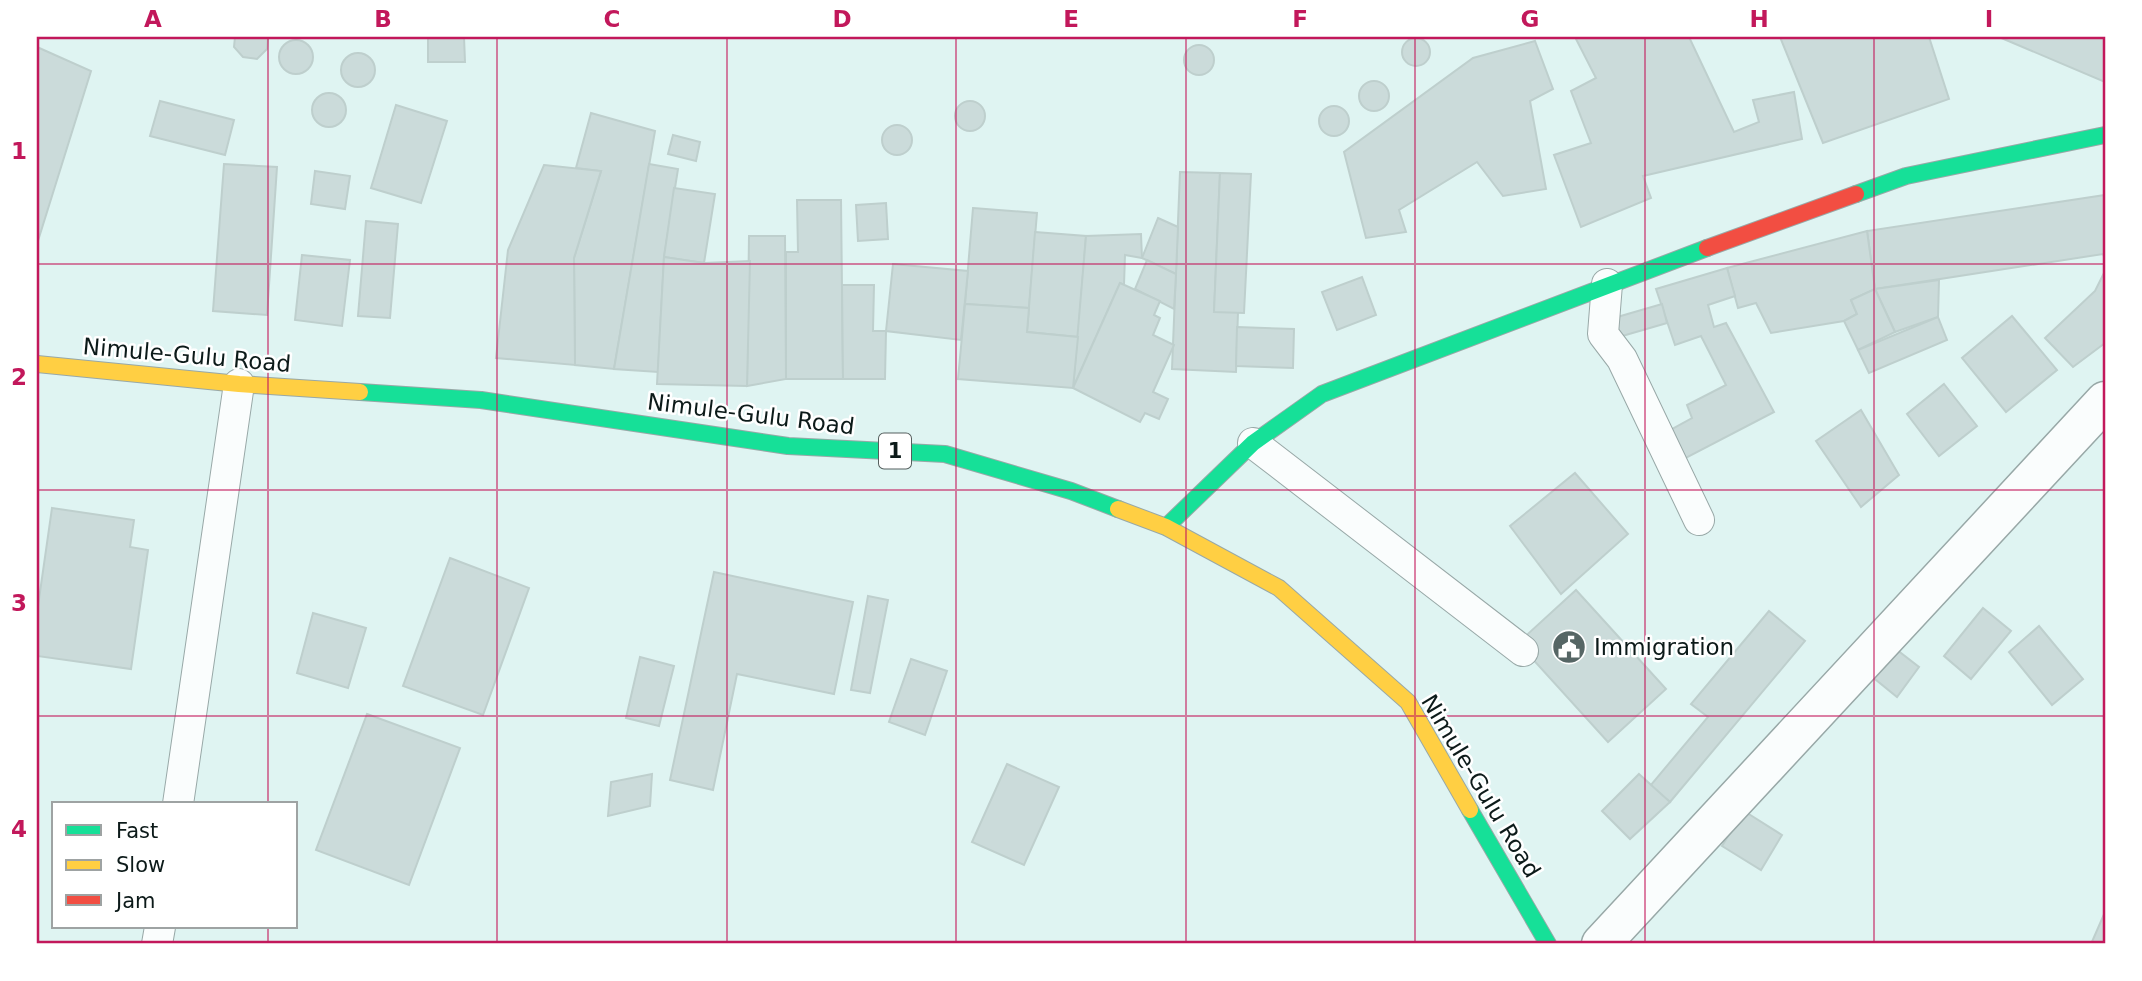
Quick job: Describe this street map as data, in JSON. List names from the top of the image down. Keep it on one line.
{"streets":{"main road":["Nimule-Gulu Road","1"]},"places":{"public building":["Immigration"]},"legend":["Fast","Slow","Jam"],"grid":{"columns":["A","B","C","D","E","F","G","H","I"],"rows":["1","2","3","4"]}}
